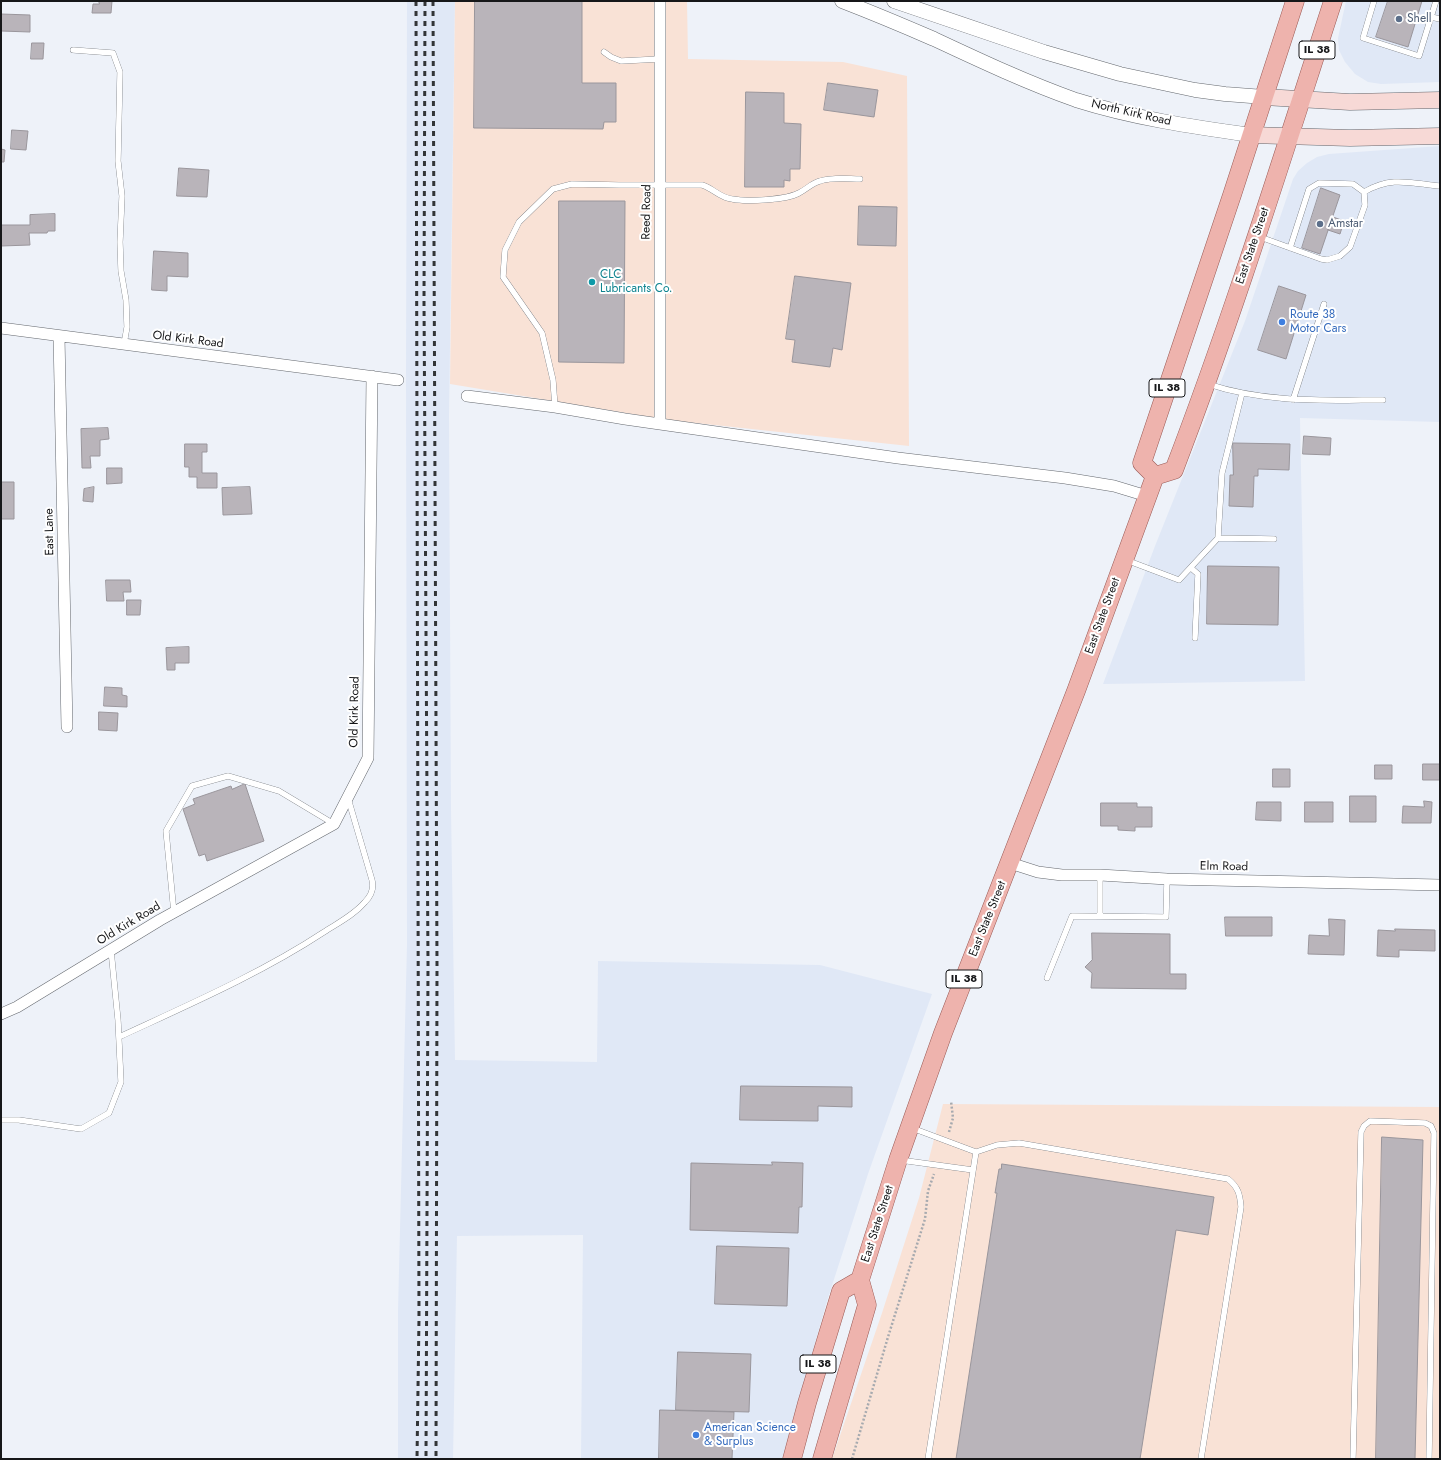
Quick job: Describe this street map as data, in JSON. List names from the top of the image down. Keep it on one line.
{"streets":{"main road":["IL 38","North Kirk Road","East State Street"],"street":["Reed Road","Old Kirk Road","East Lane","Elm Road"]},"crossings":[["IL 38","North Kirk Road"],["IL 38","East State Street"],["North Kirk Road","East State Street"],["East State Street","Elm Road"],["Old Kirk Road","East Lane"]],"places":["Shell","Amstar","CLC Lubricants Co.","Route 38 Motor Cars","American Science & Surplus"]}
